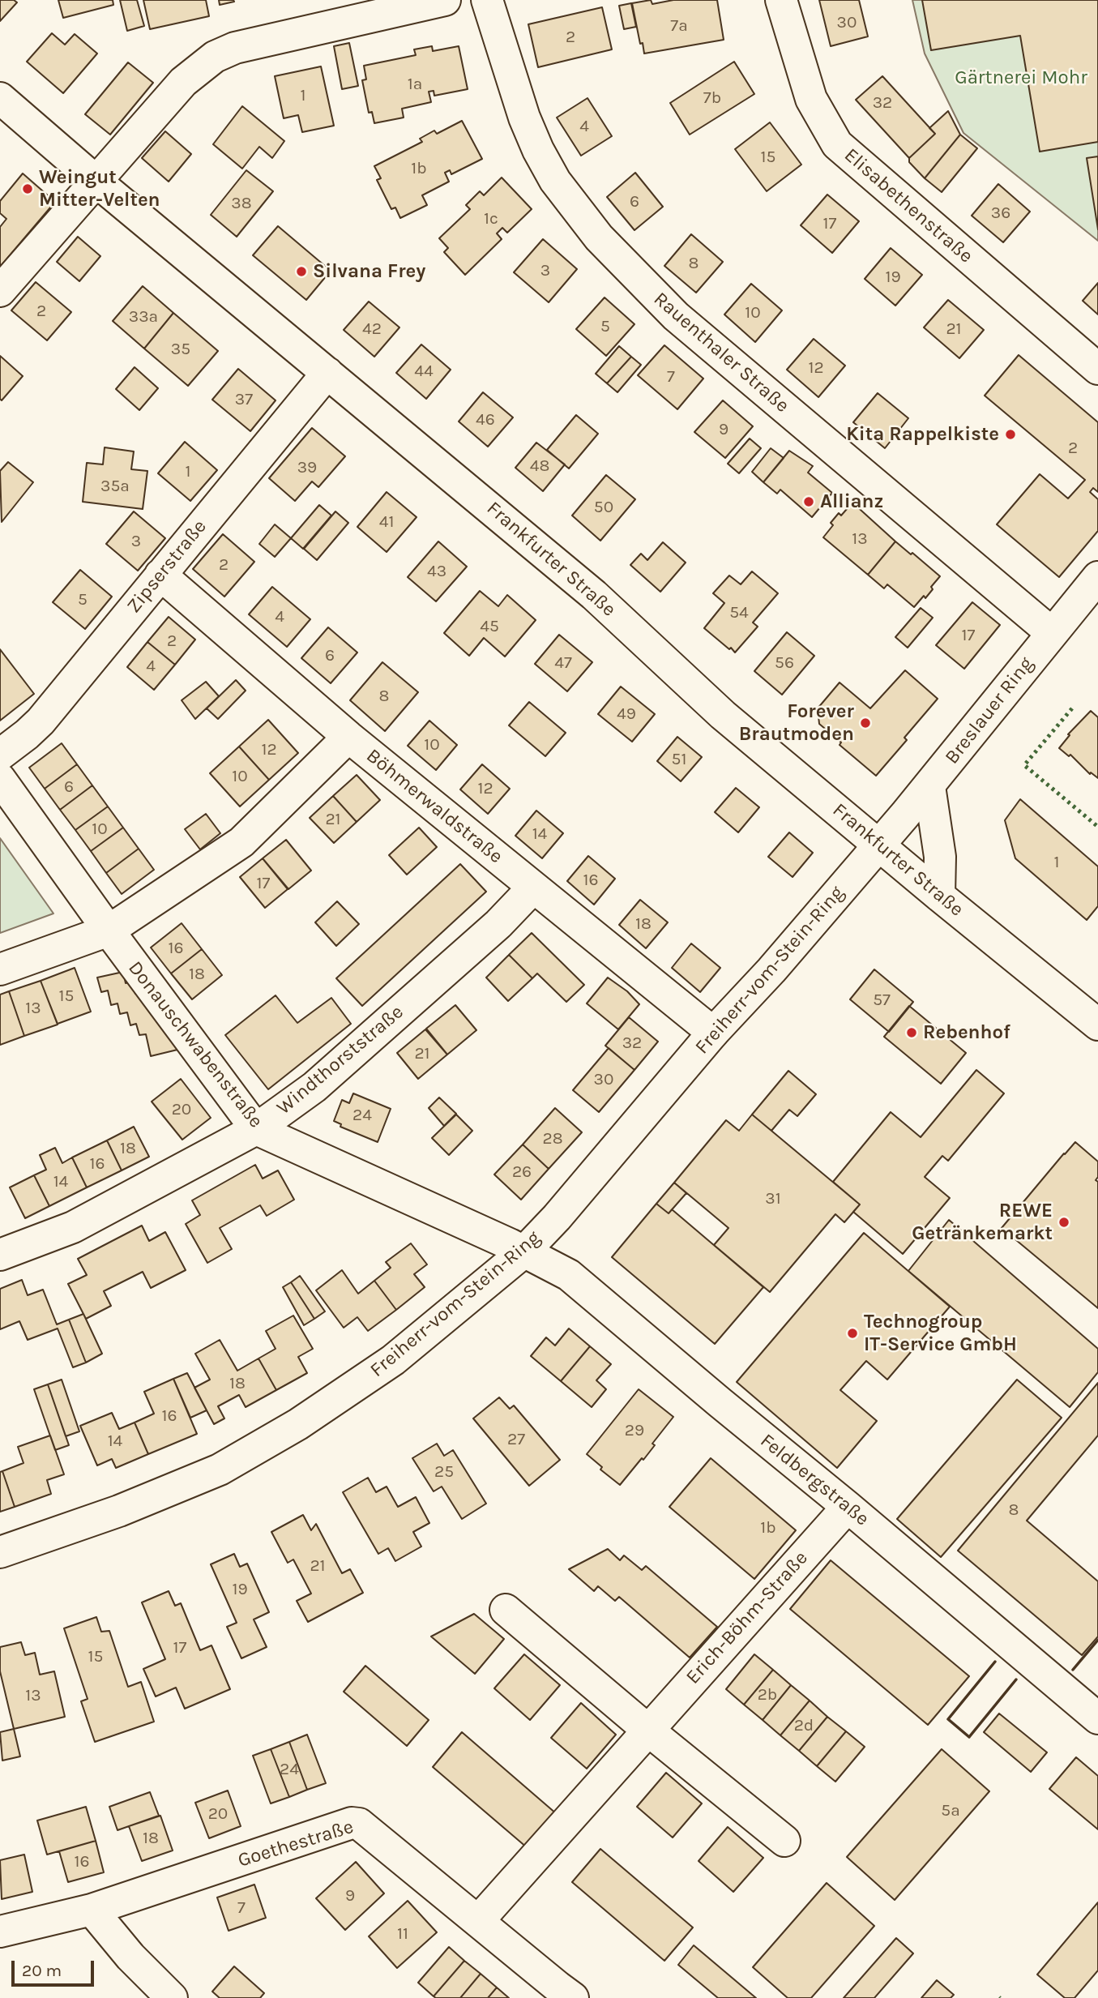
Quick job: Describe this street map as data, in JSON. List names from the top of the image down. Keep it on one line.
{"streets":{"street":["Elisabethenstraße","Rauenthaler Straße","Frankfurter Straße","Zipserstraße","Breslauer Ring","Böhmerwaldstraße","Freiherr-vom-Stein-Ring","Donauschwabenstraße","Windthorststraße","Feldbergstraße","Erich-Böhm-Straße","Goethestraße"]},"crossings":[["Rauenthaler Straße","Breslauer Ring"],["Frankfurter Straße","Zipserstraße"],["Frankfurter Straße","Breslauer Ring"],["Frankfurter Straße","Freiherr-vom-Stein-Ring"],["Zipserstraße","Böhmerwaldstraße"],["Breslauer Ring","Freiherr-vom-Stein-Ring"],["Böhmerwaldstraße","Freiherr-vom-Stein-Ring"],["Böhmerwaldstraße","Windthorststraße"],["Freiherr-vom-Stein-Ring","Donauschwabenstraße"],["Freiherr-vom-Stein-Ring","Feldbergstraße"],["Donauschwabenstraße","Windthorststraße"],["Donauschwabenstraße","Feldbergstraße"],["Feldbergstraße","Erich-Böhm-Straße"],["Erich-Böhm-Straße","Goethestraße"]],"parks":["Gärtnerei Mohr"],"places":["Weingut Mitter-Velten","Silvana Frey","Kita Rappelkiste","Allianz","Forever Brautmoden","Rebenhof","REWE Getränkemarkt","Technogroup IT-Service GmbH"],"house_numbers":["30","7a","2","1a","1","7b","32","4","15","1b","6","38","36","1c","17","8","3","19","2","10","33a","5","42","21","35","12","44","7","37","46","9","2","48","39","1","35a","50","41","13","3","2","43","5","54","4","45","17","2","6","47","56","4","8","49","10","12","51","10","6","12","21","10","14","1","16","17","18","16","18","15","57","13","32","21","30","20","24","28","18","16","26","14","31","18","16","29","27","14","25","8","1b","21","19","17","15","2b","13","2d","24","5a","20","18","16","9","7","11"],"scale_bar":"20 m"}
